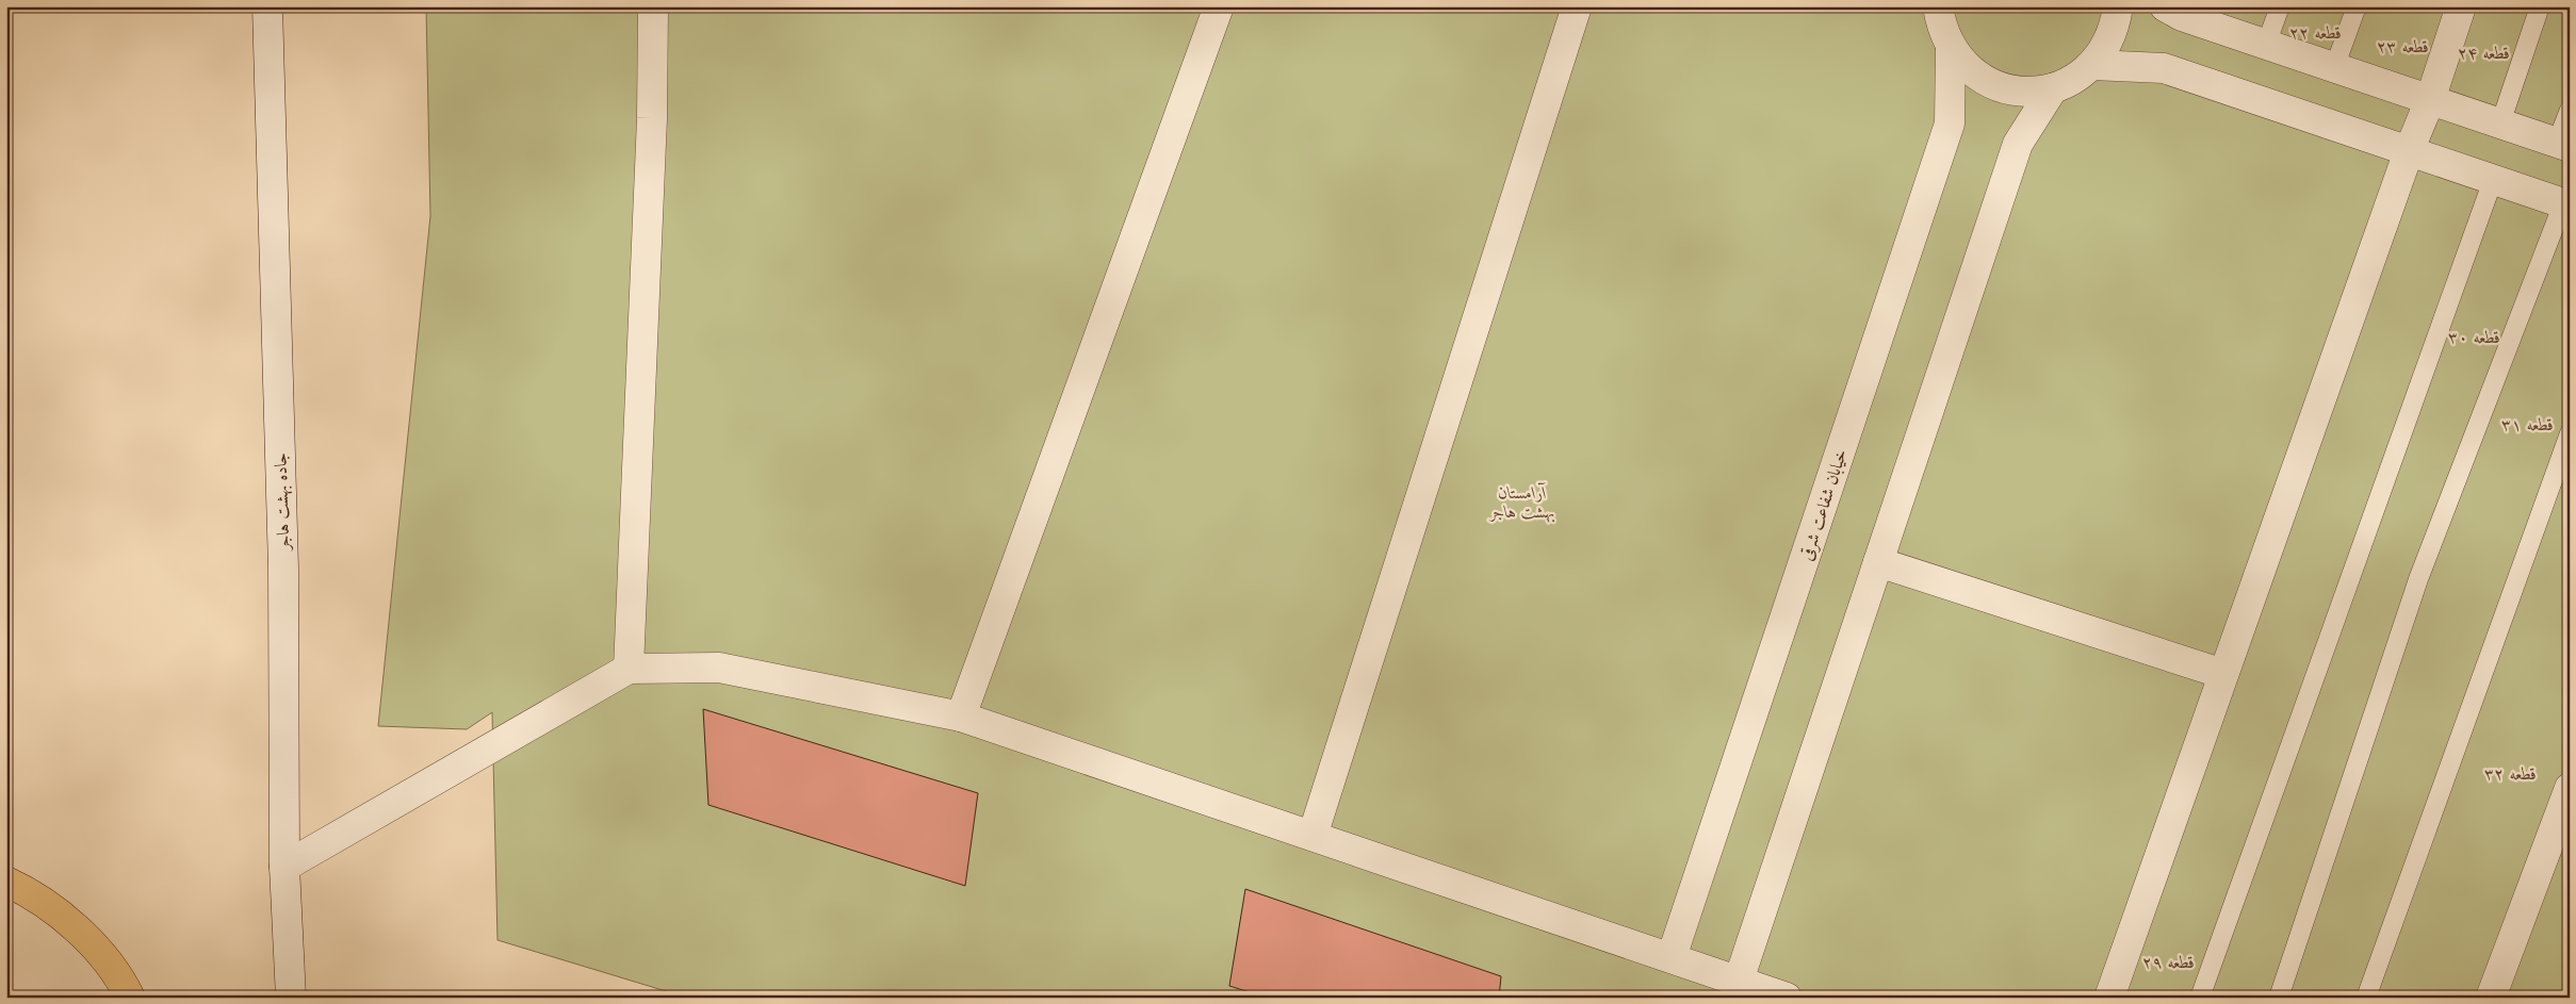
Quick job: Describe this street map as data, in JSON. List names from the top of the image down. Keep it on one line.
{"streets":{"street":["جاده بهشت هاجر","خیابان شفاعت شرقی"]},"parks":["قطعه ۲۲","قطعه ۲۳","قطعه ۲۴","قطعه ۳۰","قطعه ۳۱","آرامستان بهشت هاجر","قطعه ۳۲","قطعه ۲۹"]}
